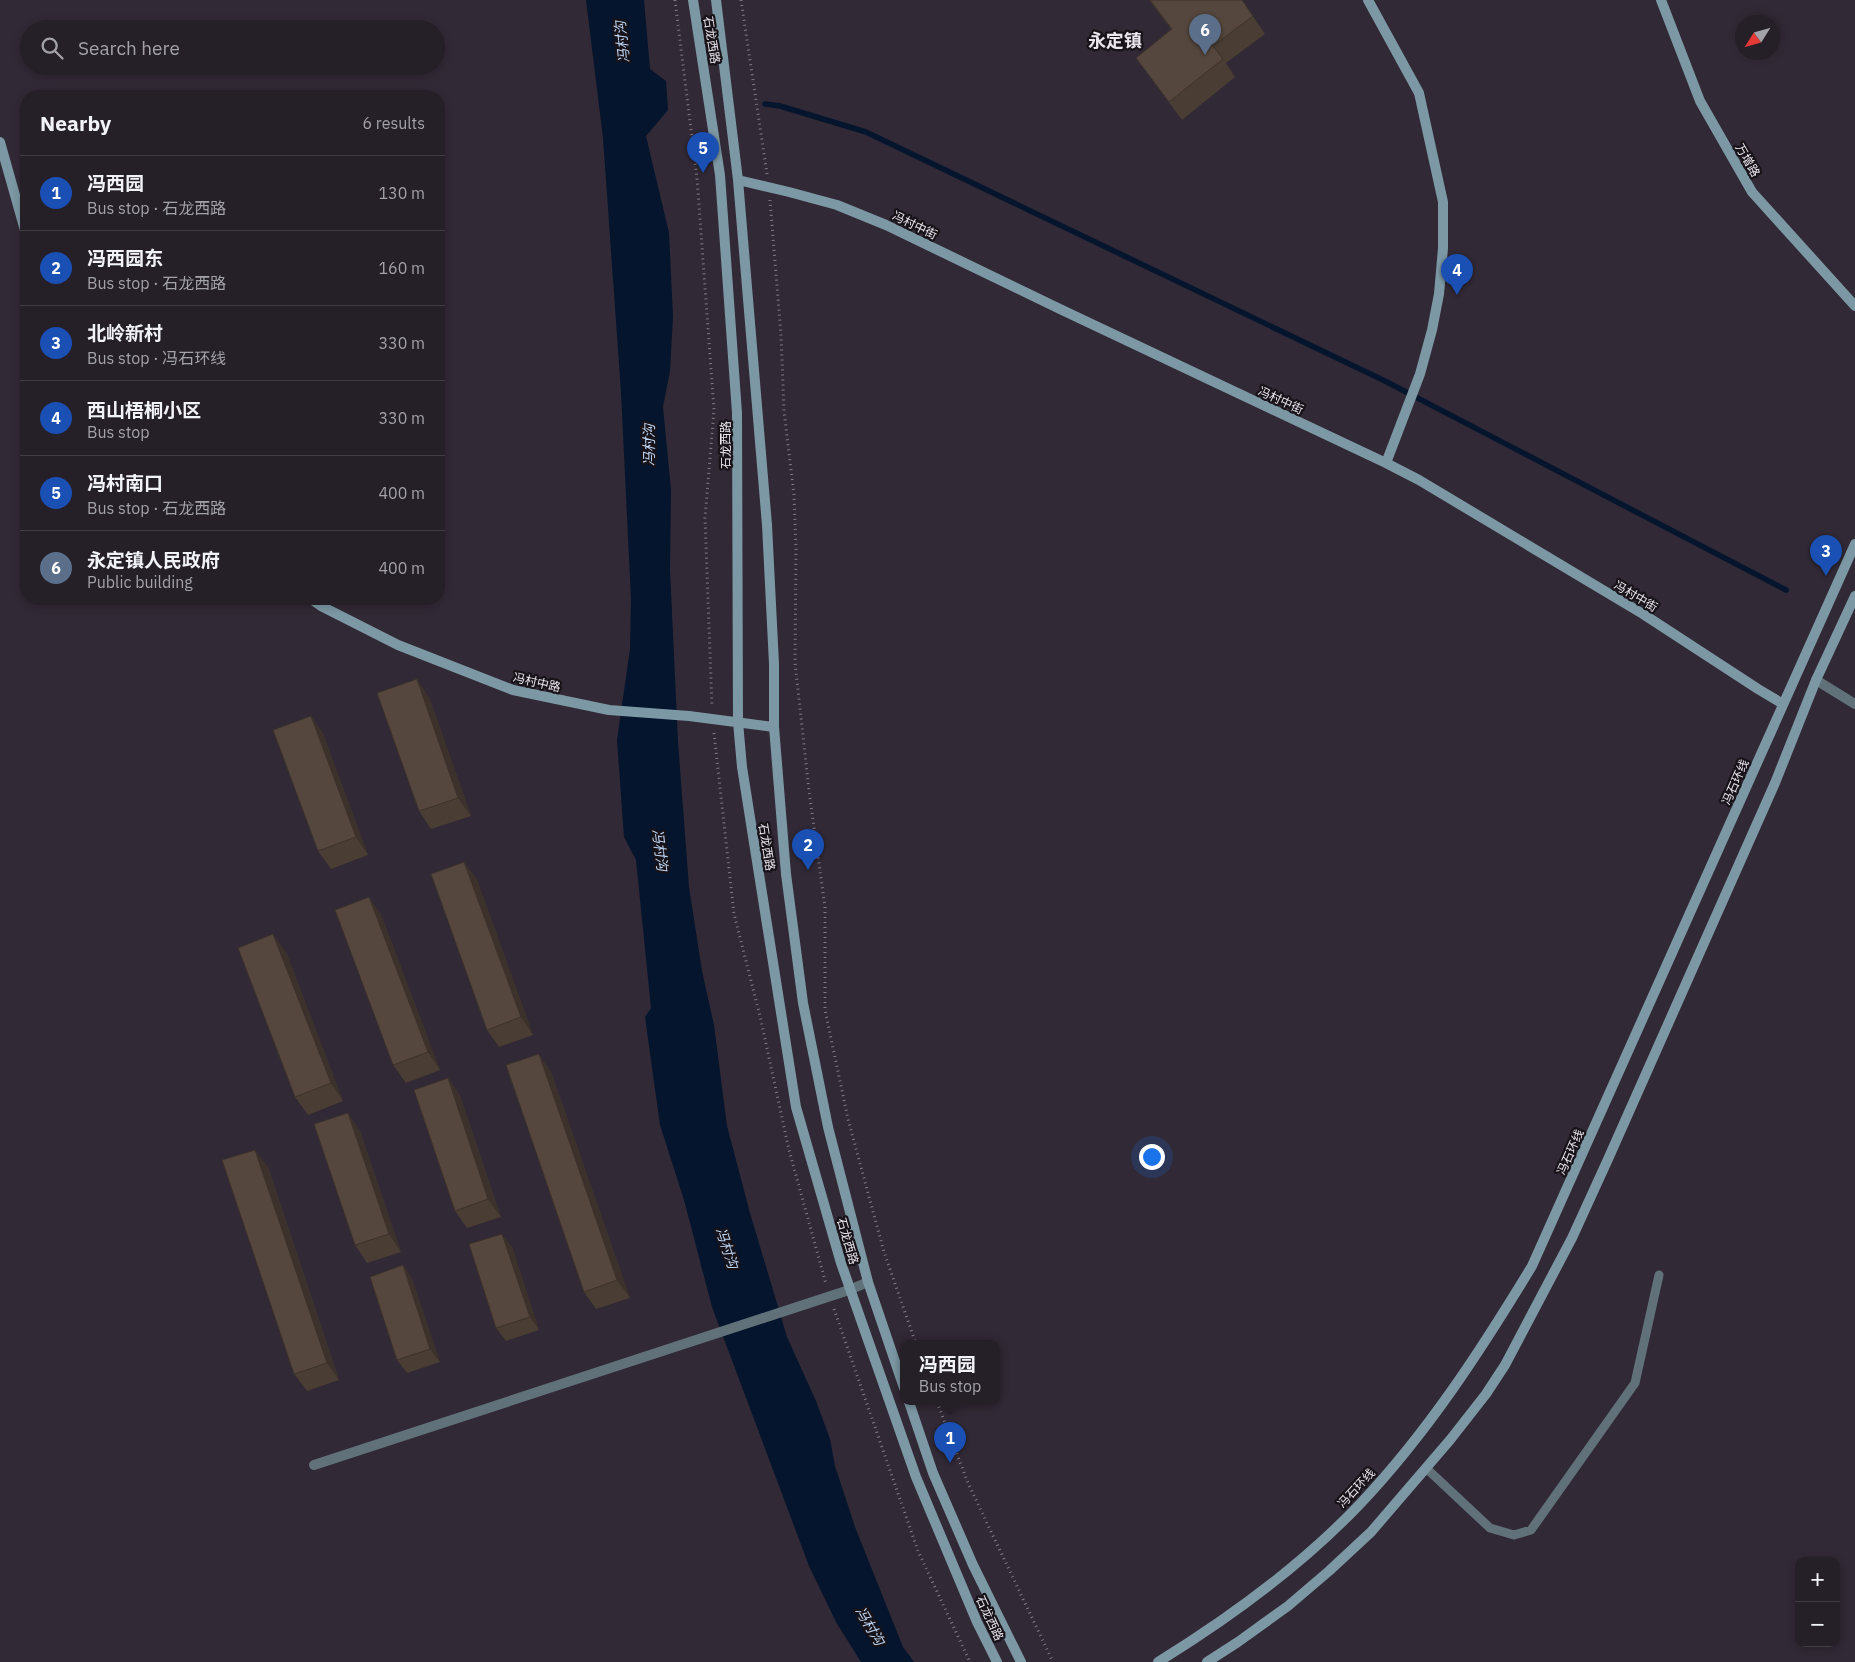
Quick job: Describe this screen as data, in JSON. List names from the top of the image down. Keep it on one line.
{"streets":{"main road":["石龙西路","万增路","冯村中街","冯村中路","冯石环线"]},"crossings":[["石龙西路","冯村中街"],["石龙西路","冯村中路"],["冯村中街","冯石环线"]],"districts":["永定镇"],"water":["冯村沟"],"north":"bottom left","page":{"pins":["6","5","4","3","2","1"],"search":"Search here","heading":["Nearby","6 results"],"list":[{"mark":"1","name":"冯西园","note":"Bus stop · 石龙西路","value":"130 m"},{"mark":"2","name":"冯西园东","note":"Bus stop · 石龙西路","value":"160 m"},{"mark":"3","name":"北岭新村","note":"Bus stop · 冯石环线","value":"330 m"},{"mark":"4","name":"西山梧桐小区","note":"Bus stop","value":"330 m"},{"mark":"5","name":"冯村南口","note":"Bus stop · 石龙西路","value":"400 m"},{"mark":"6","name":"永定镇人民政府","note":"Public building","value":"400 m"}],"popup":["冯西园","Bus stop"],"map_buttons":["+","−"]}}
